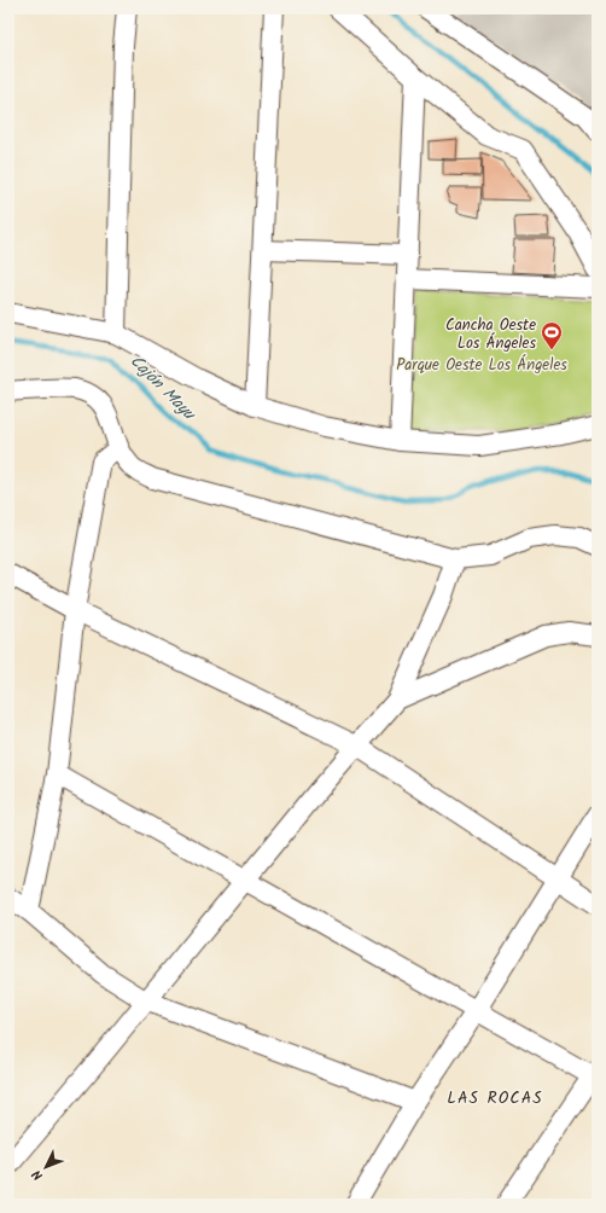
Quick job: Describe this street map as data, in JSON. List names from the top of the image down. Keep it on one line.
{"districts":["LAS ROCAS"],"water":["Cajón Mayu"],"parks":["Parque Oeste Los Ángeles"],"places":{"sports":["Cancha Oeste Los Ángeles"]},"north":"bottom left"}
